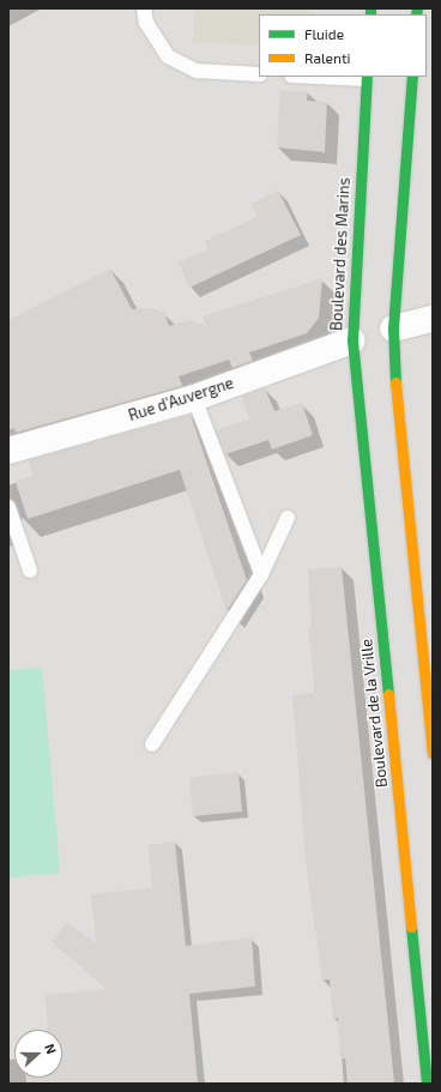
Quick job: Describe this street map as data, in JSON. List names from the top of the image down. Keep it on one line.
{"streets":{"main road":["Boulevard des Marins","Boulevard de la Vrille"],"street":["Rue d'Auvergne"]},"crossings":[["Boulevard des Marins","Rue d'Auvergne"],["Boulevard des Marins","Boulevard de la Vrille"],["Rue d'Auvergne","Boulevard de la Vrille"]],"legend":["Fluide","Ralenti"],"north":"right"}
